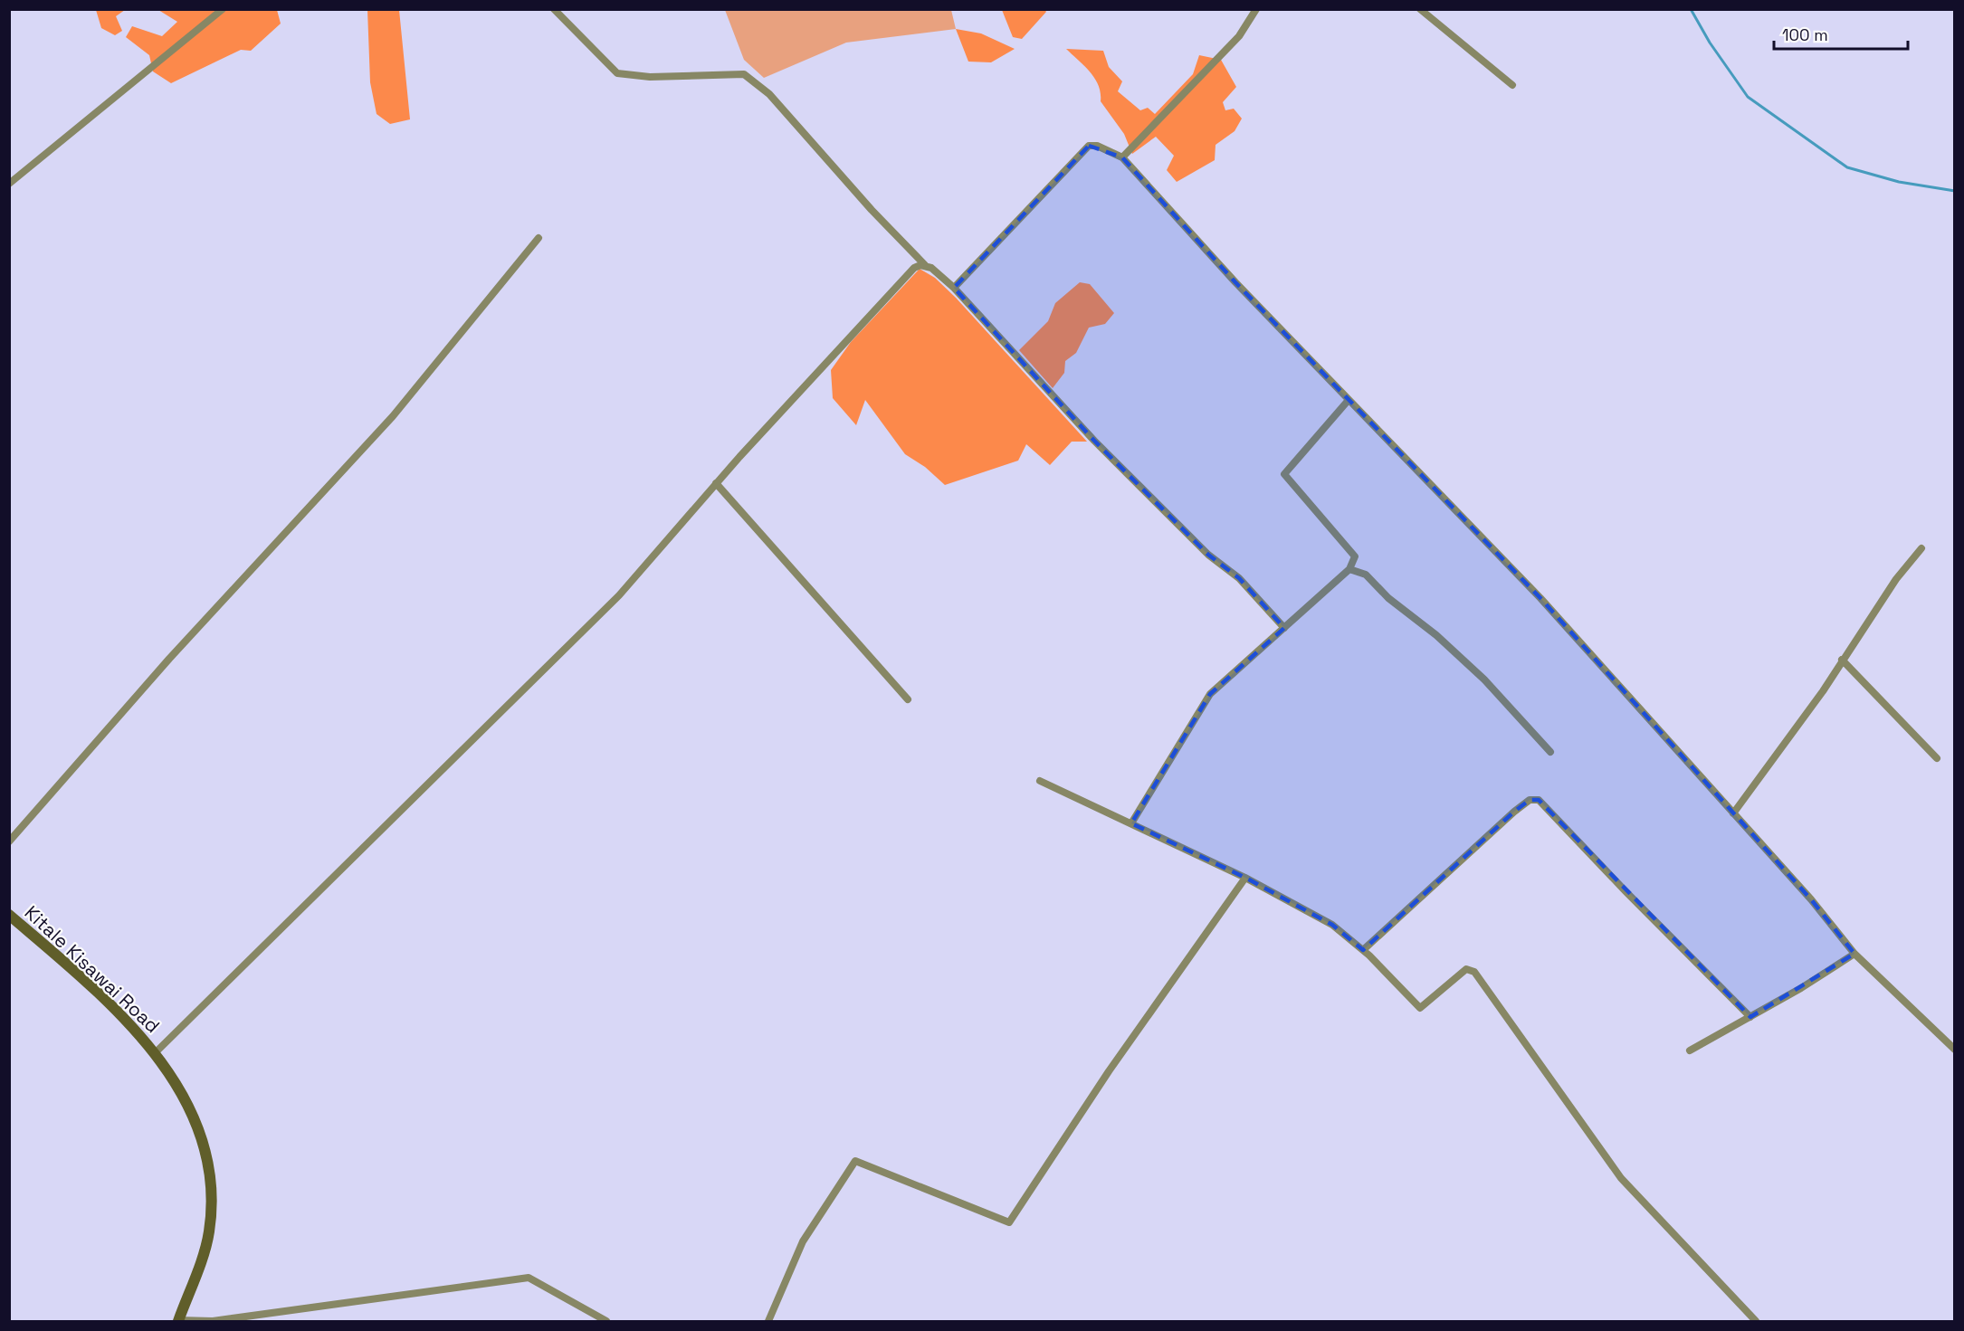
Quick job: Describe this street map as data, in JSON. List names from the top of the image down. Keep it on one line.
{"streets":{"street":["Kitale Kisawai Road"]},"scale_bar":"100 m"}
